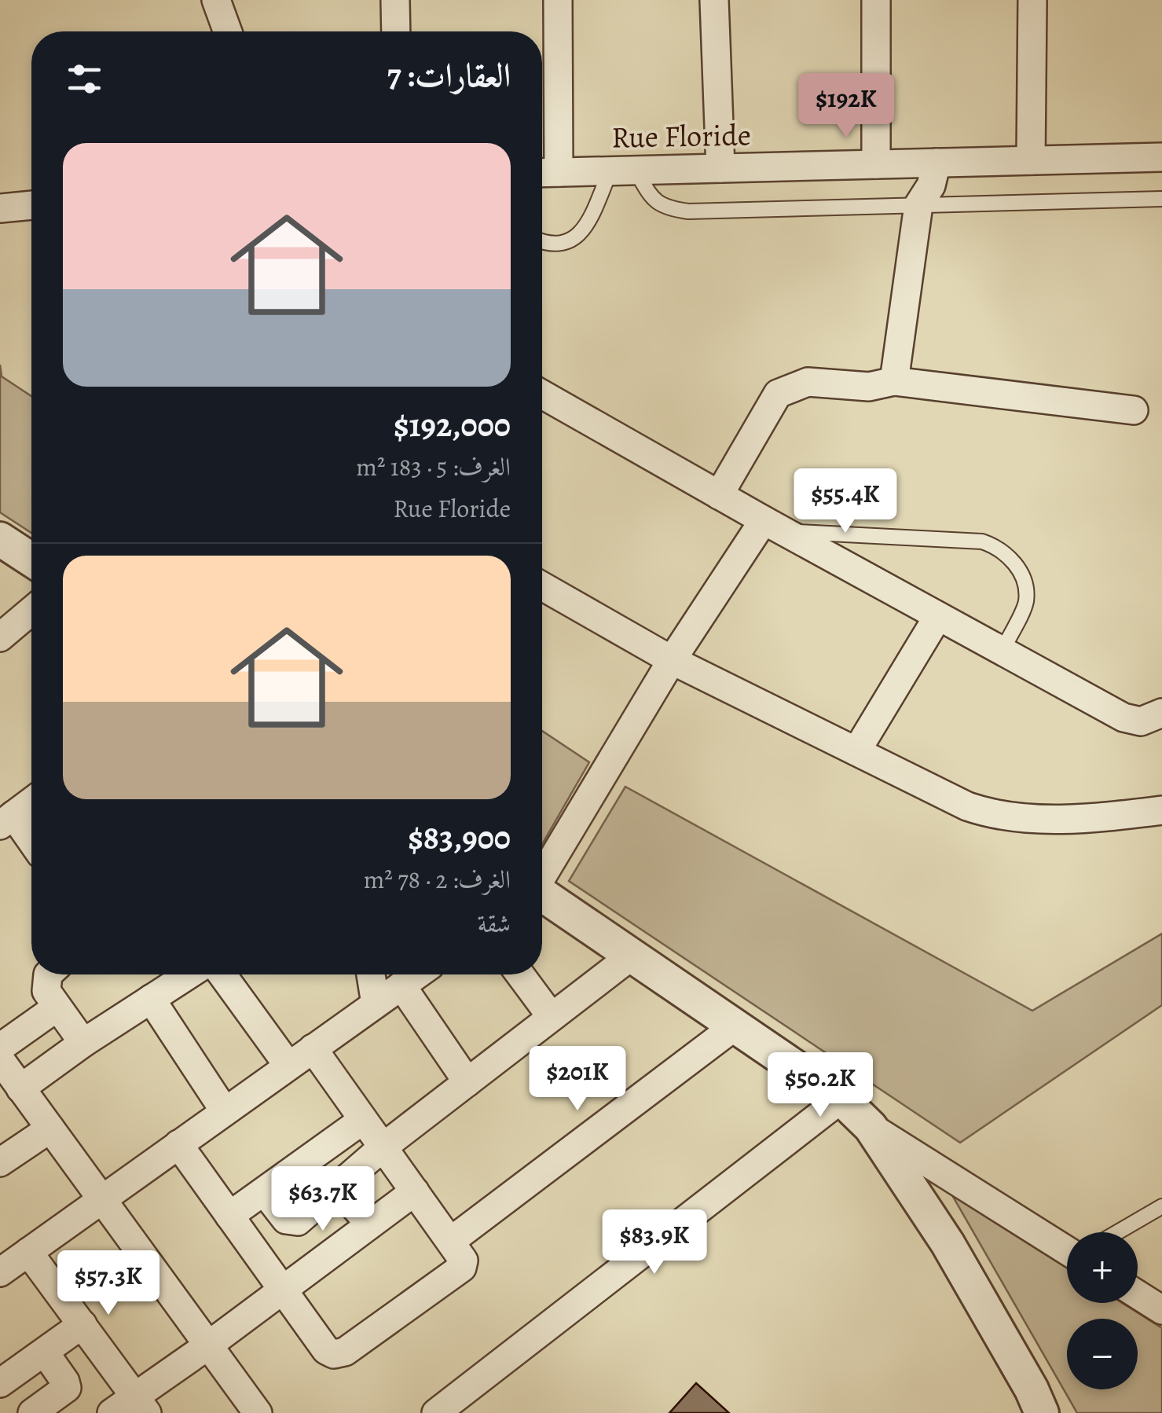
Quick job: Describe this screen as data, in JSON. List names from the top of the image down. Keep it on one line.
{"streets":{"street":["Rue Floride"]},"page":{"heading":"العقارات: 7","price":["$192K","$55.4K","$201K","$50.2K","$63.7K","$83.9K","$57.3K"],"list":[{"name":"$192,000","note":"الغرف: 5 · 183 m² · Rue Floride"},{"name":"$83,900","note":"الغرف: 2 · 78 m² · شقة"}],"map_buttons":["+","−"]}}
